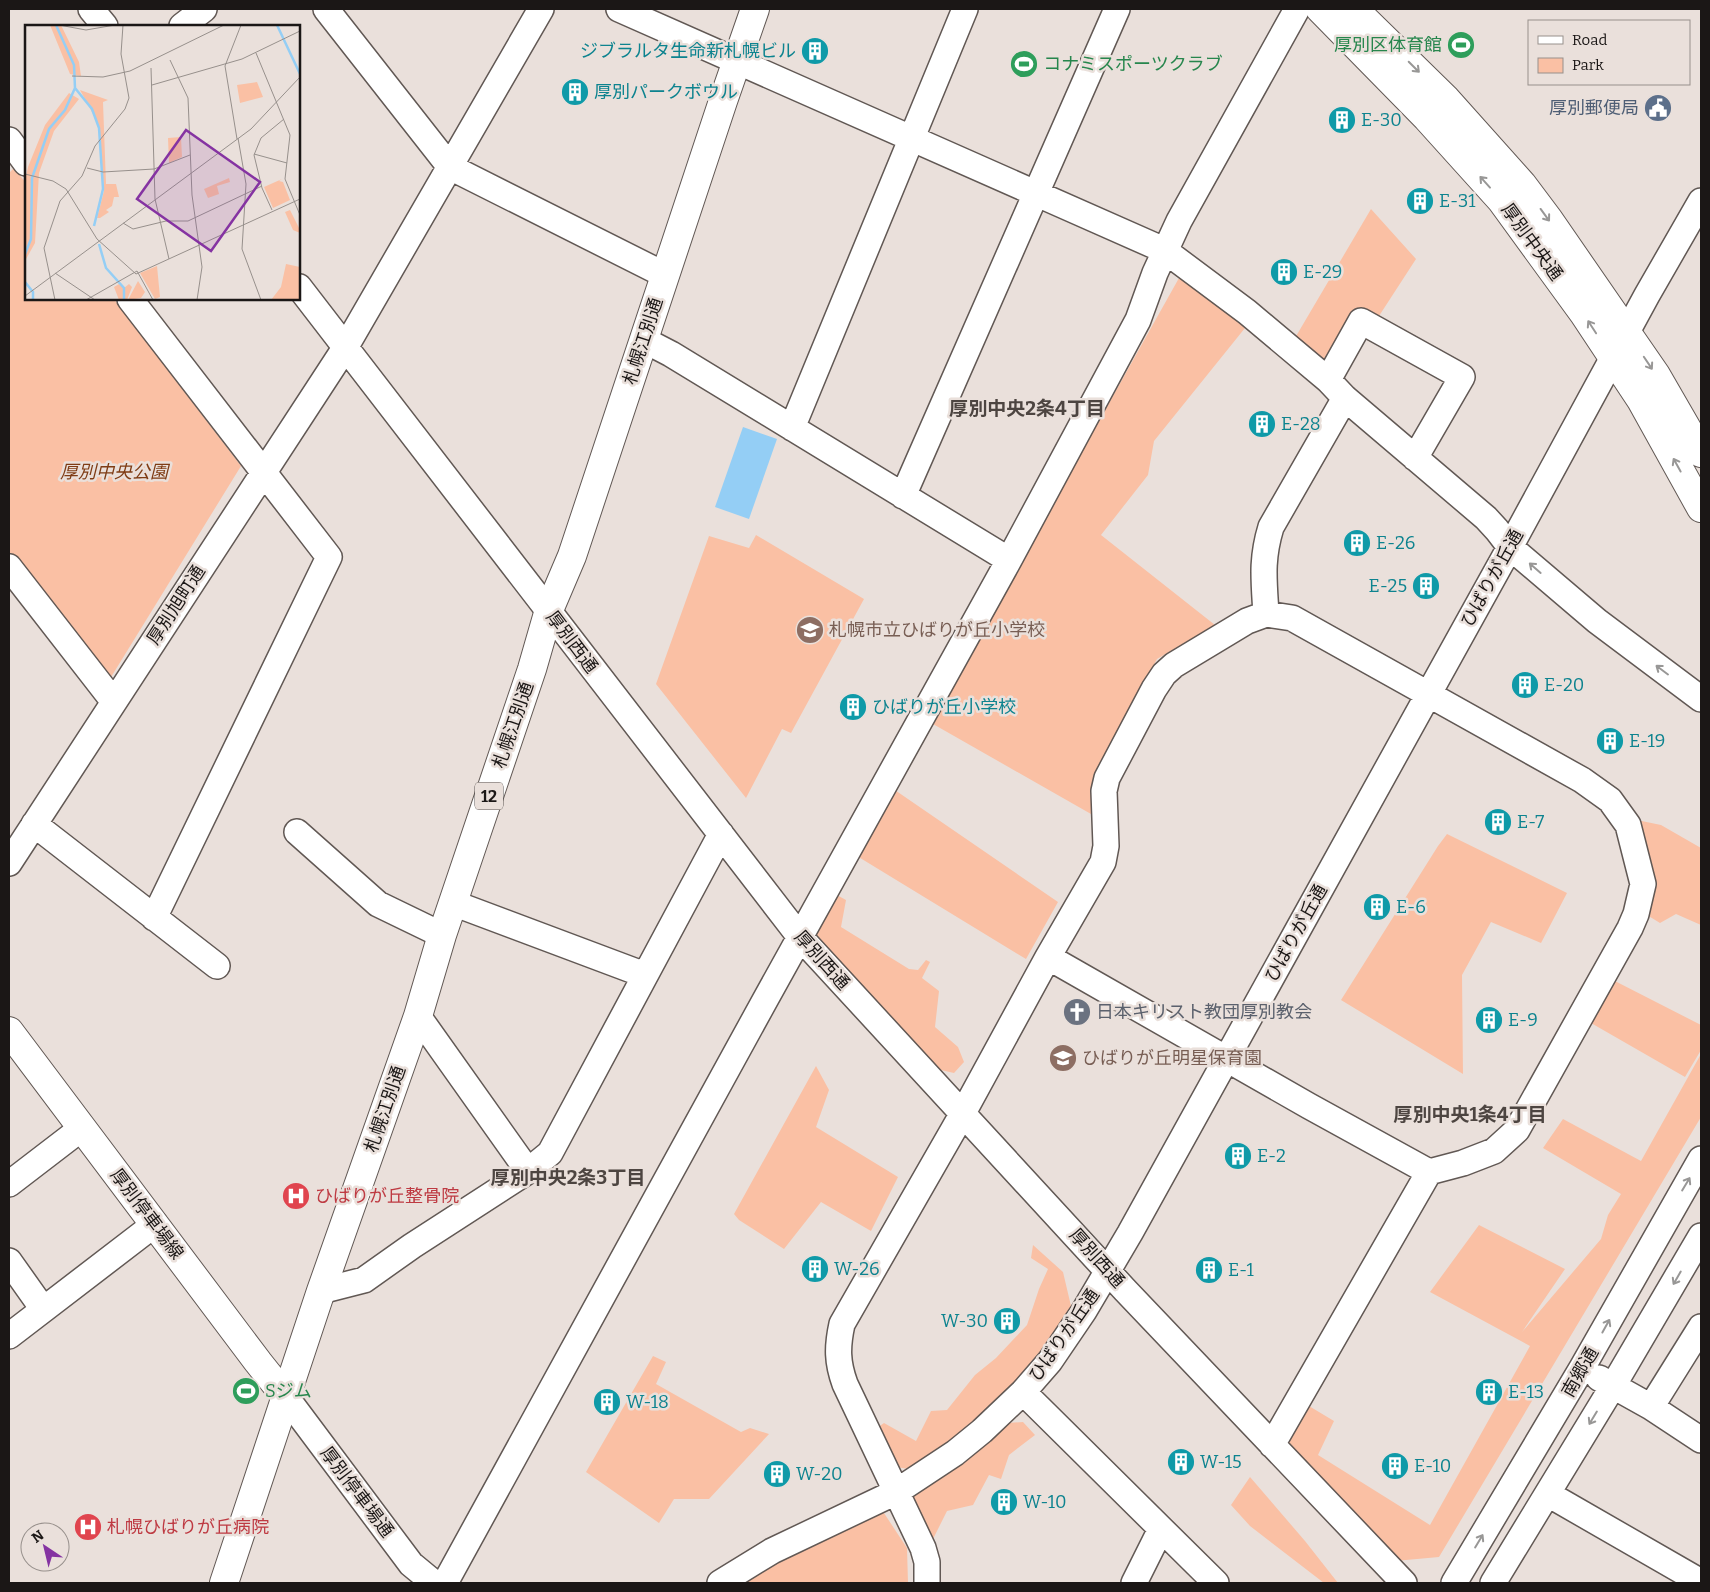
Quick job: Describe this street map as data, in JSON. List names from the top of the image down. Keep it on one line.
{"streets":{"main road":["厚別中央通","札幌江別通","12","厚別停車場線"],"street":["ひばりが丘通","厚別旭町通","厚別西通","南郷通","厚別停車場通"]},"crossings":[["厚別中央通","ひばりが丘通"],["札幌江別通","厚別西通"],["札幌江別通","厚別停車場線"],["札幌江別通","厚別停車場通"],["ひばりが丘通","厚別西通"],["厚別旭町通","厚別西通"],["厚別停車場線","厚別停車場通"]],"districts":["厚別中央2条4丁目","厚別中央1条4丁目","厚別中央2条3丁目"],"parks":["厚別中央公園"],"places":{"sports":["厚別区体育館","コナミスポーツクラブ","Sジム"],"building":["ジブラルタ生命新札幌ビル","厚別パークボウル","E-30","E-31","E-29","E-28","E-26","E-25","E-20","ひばりが丘小学校","E-19","E-7","E-6","E-9","E-2","W-26","E-1","W-30","E-13","W-18","W-15","E-10","W-20","W-10"],"public building":["厚別郵便局"],"school or university":["札幌市立ひばりが丘小学校","ひばりが丘明星保育園"],"church":["日本キリスト教団厚別教会"],"hospital":["ひばりが丘整骨院","札幌ひばりが丘病院"]},"legend":["Road","Park"],"north":"top left"}
